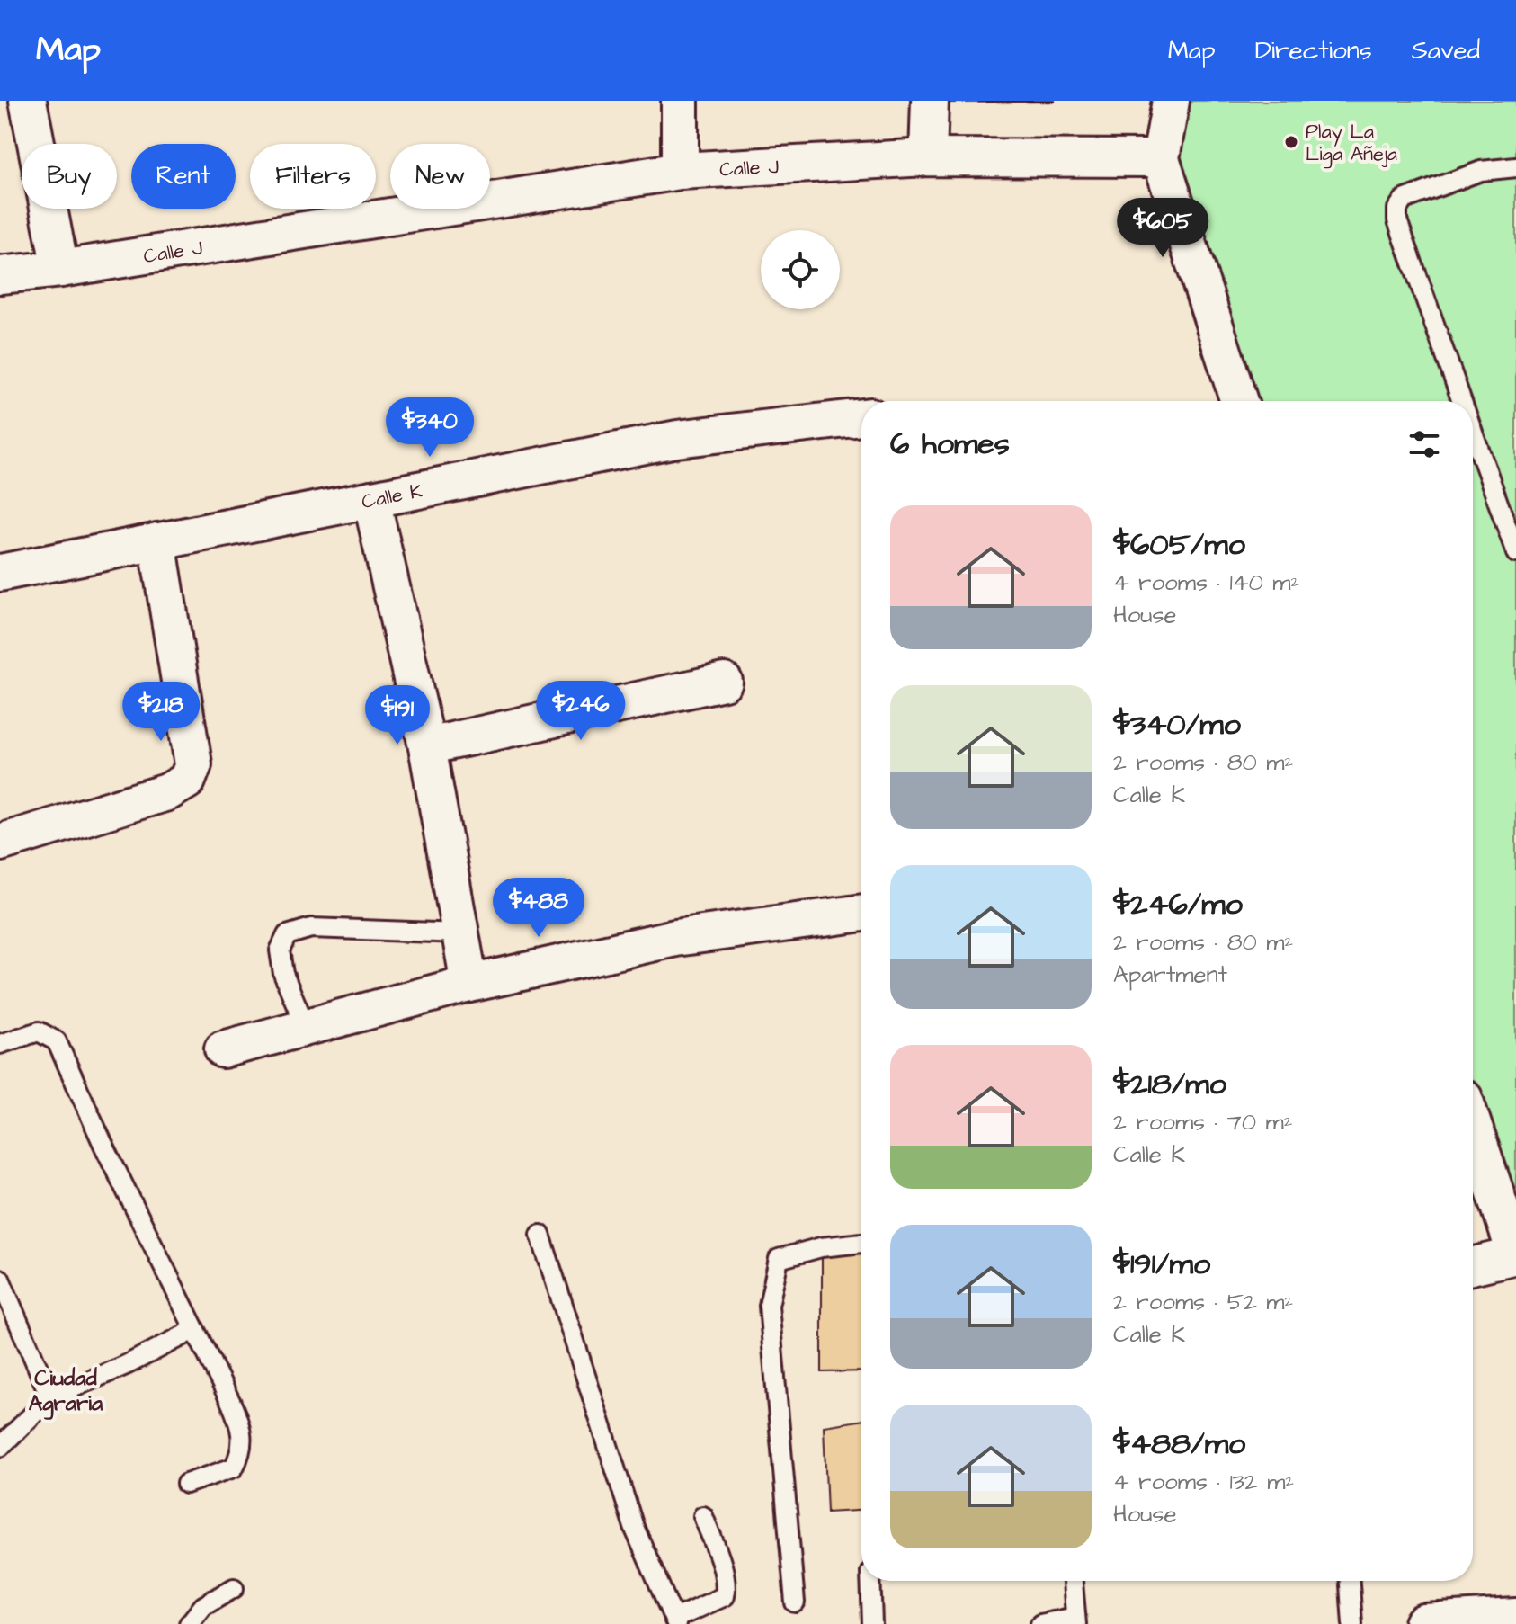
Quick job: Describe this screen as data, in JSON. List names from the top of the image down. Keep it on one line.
{"streets":{"street":["Calle J","Calle K"]},"districts":["Ciudad Agraria"],"places":["Play La Liga Añeja"],"page":{"header":"Map","nav":["Map","Directions","Saved"],"chip":["Buy","Rent","Filters","New"],"price":["$605","$340","$246","$218","$191","$488"],"heading":"6 homes","list":[{"name":"$605/mo","note":"4 rooms · 140 m² · House"},{"name":"$340/mo","note":"2 rooms · 80 m² · Calle K"},{"name":"$246/mo","note":"2 rooms · 80 m² · Apartment"},{"name":"$218/mo","note":"2 rooms · 70 m² · Calle K"},{"name":"$191/mo","note":"2 rooms · 52 m² · Calle K"},{"name":"$488/mo","note":"4 rooms · 132 m² · House"}]}}
